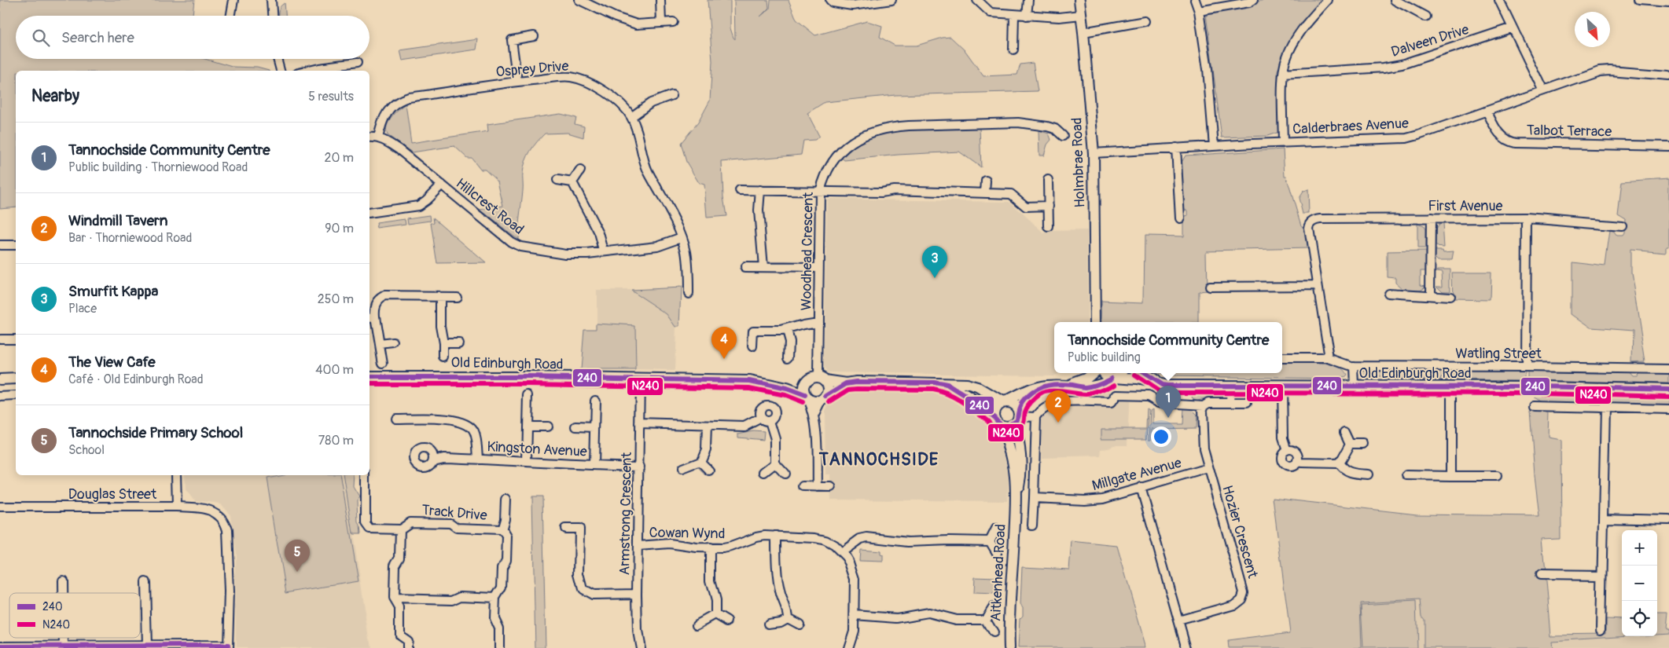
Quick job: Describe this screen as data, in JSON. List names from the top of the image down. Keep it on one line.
{"streets":{"main road":["Holmbrae Road","Old Edinburgh Road","Aitkenhead Road"],"street":["Dalveen Drive","Osprey Drive","Calderbraes Avenue","Talbot Terrace","First Avenue","Hillcrest Road","Woodhead Crescent","Watling Street","Kingston Avenue","Millgate Avenue","Douglas Street","Track Drive","Armstrong Crescent","Hozier Crescent","Cowan Wynd"]},"crossings":[["Osprey Drive","Hillcrest Road"],["Calderbraes Avenue","Talbot Terrace"],["Calderbraes Avenue","Holmbrae Road"],["Woodhead Crescent","Old Edinburgh Road"],["Old Edinburgh Road","Armstrong Crescent"],["Old Edinburgh Road","Aitkenhead Road"],["Kingston Avenue","Armstrong Crescent"],["Millgate Avenue","Hozier Crescent"],["Armstrong Crescent","Cowan Wynd"]],"districts":["TANNOCHSIDE"],"lines":["transit line 240","transit line N240"],"legend":["240","N240"],"north":"bottom right","page":{"search":"Search here","heading":["Nearby","5 results"],"list":[{"mark":"1","name":"Tannochside Community Centre","note":"Public building · Thorniewood Road","value":"20 m"},{"mark":"2","name":"Windmill Tavern","note":"Bar · Thorniewood Road","value":"90 m"},{"mark":"3","name":"Smurfit Kappa","note":"Place","value":"250 m"},{"mark":"4","name":"The View Cafe","note":"Café · Old Edinburgh Road","value":"400 m"},{"mark":"5","name":"Tannochside Primary School","note":"School","value":"780 m"}],"pins":["3","4","1","2","5"],"popup":["Tannochside Community Centre","Public building"],"map_buttons":["+","−"]}}
